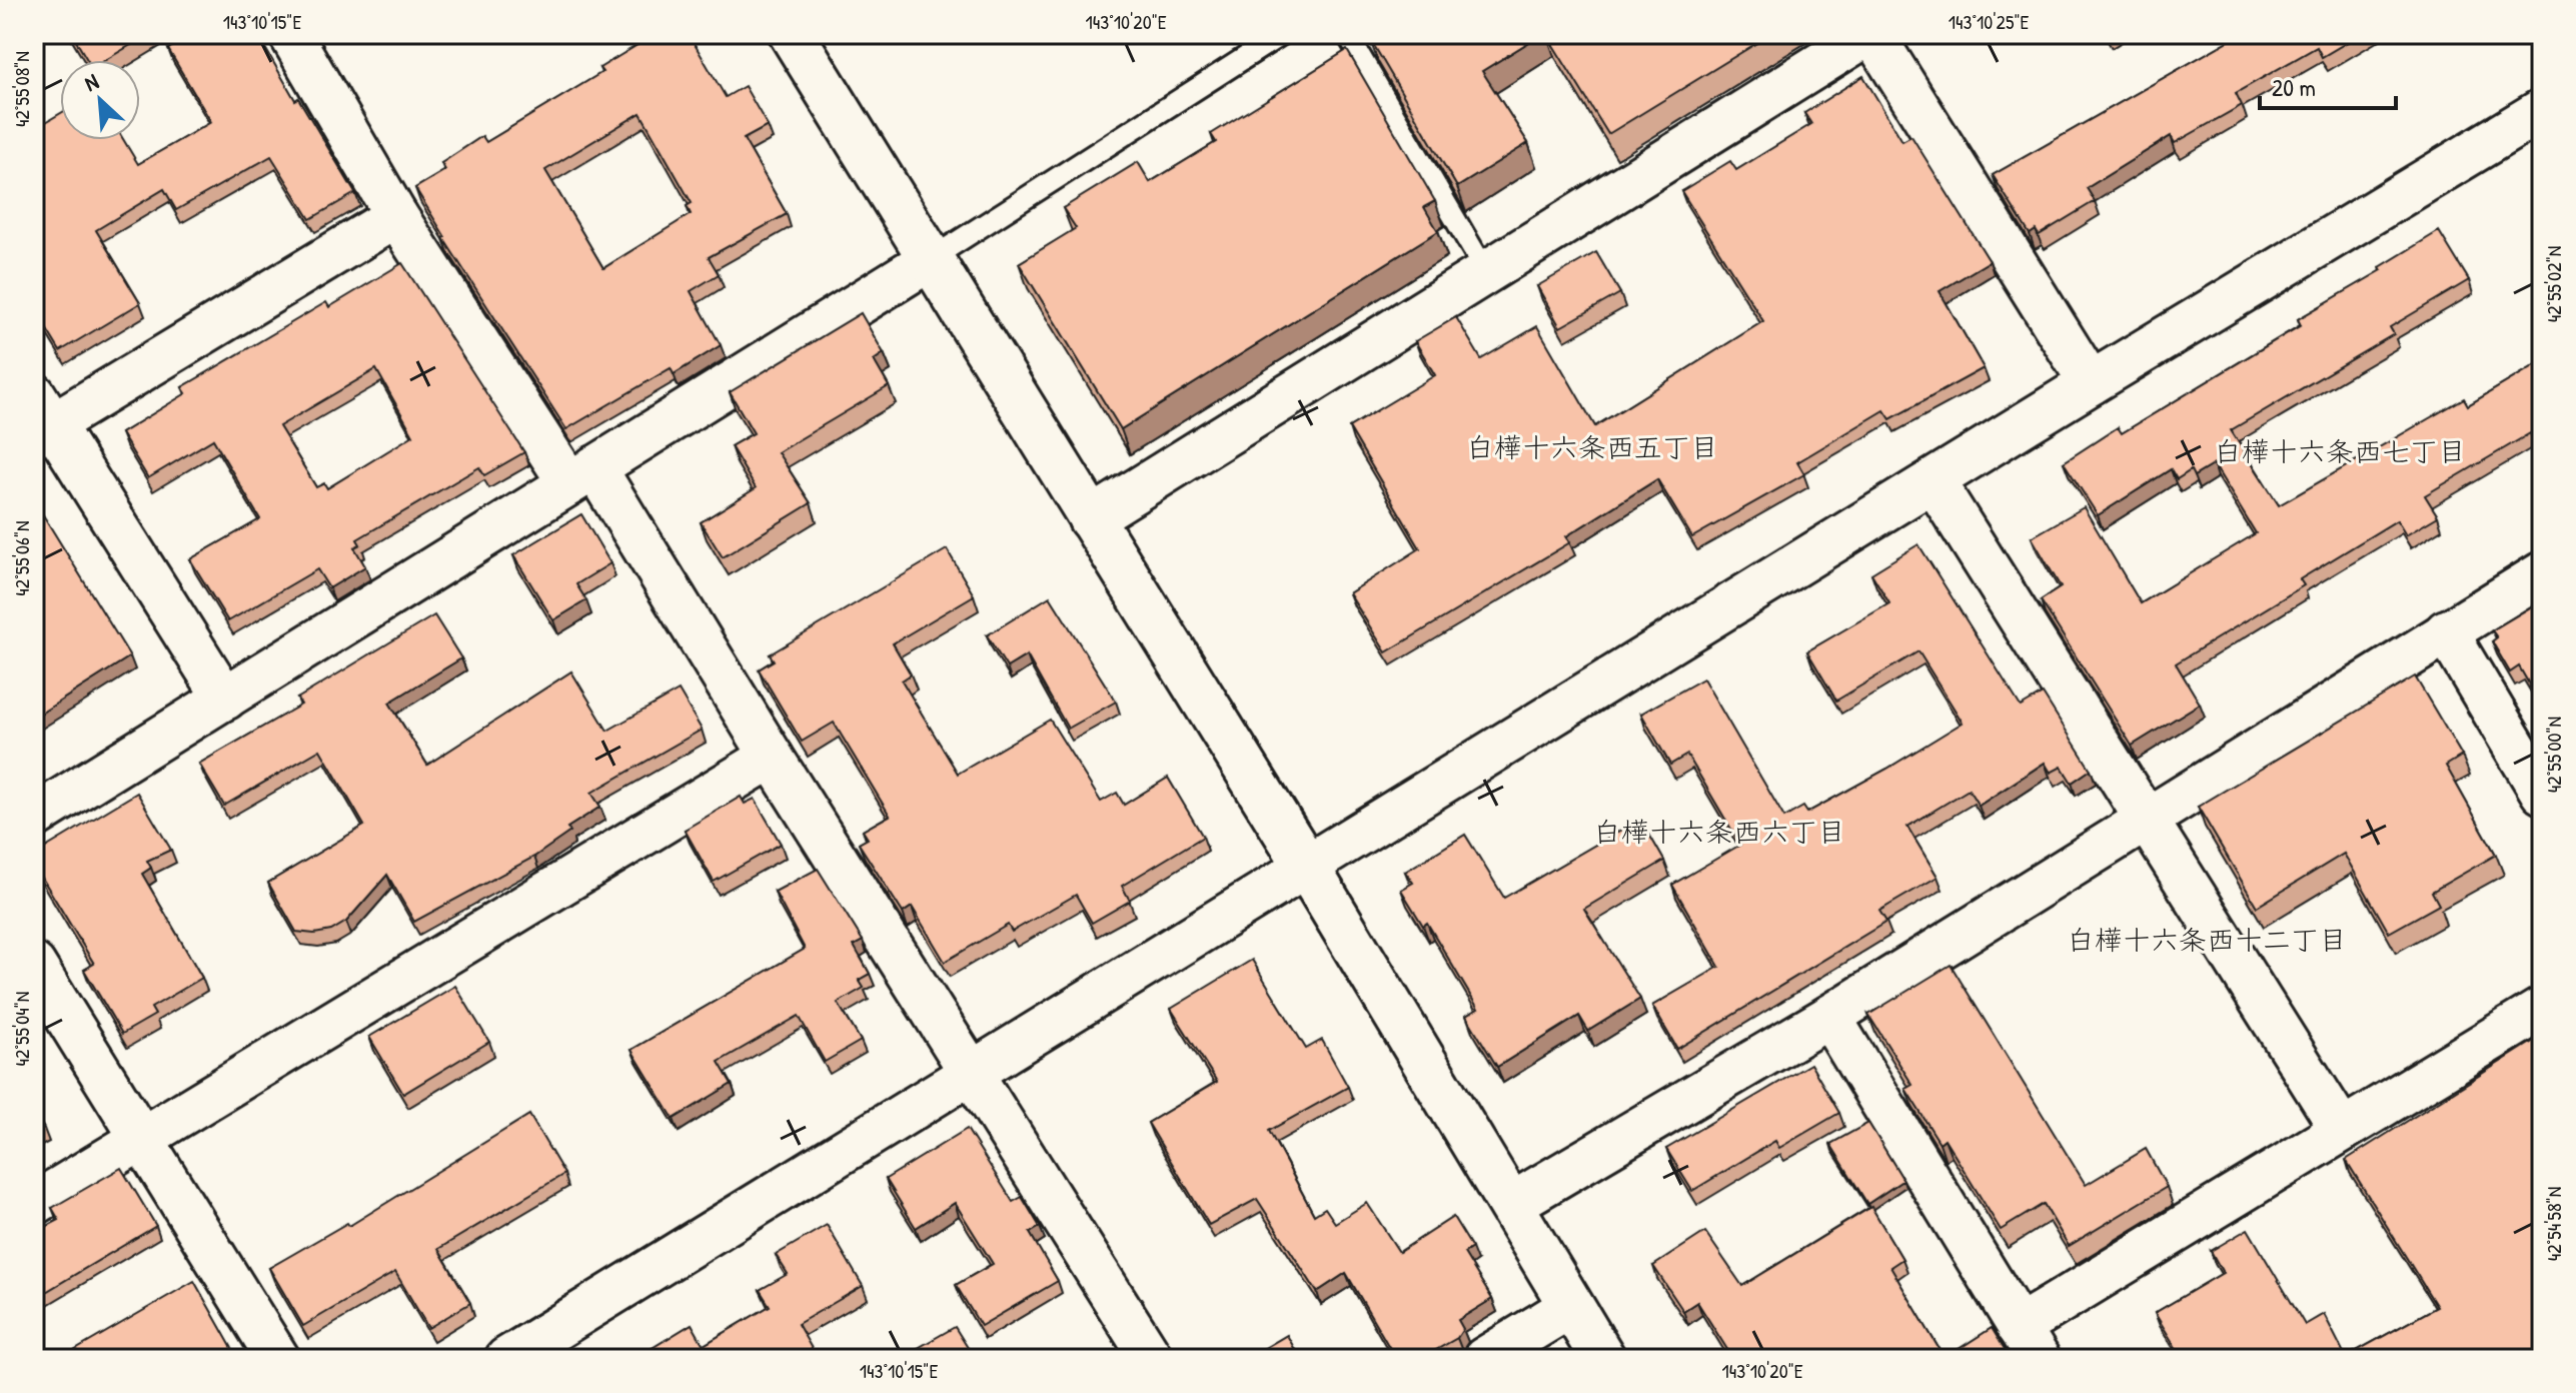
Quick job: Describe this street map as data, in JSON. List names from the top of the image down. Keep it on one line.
{"districts":["白樺十六条西五丁目","白樺十六条西七丁目","白樺十六条西六丁目","白樺十六条西十二丁目"],"scale_bar":"20 m","north":"top left","coordinates":["143°10'15\"E","143°10'20\"E","143°10'25\"E","42°55'08\"N","42°55'02\"N","42°55'06\"N","42°55'00\"N","42°55'04\"N","42°54'58\"N"]}
